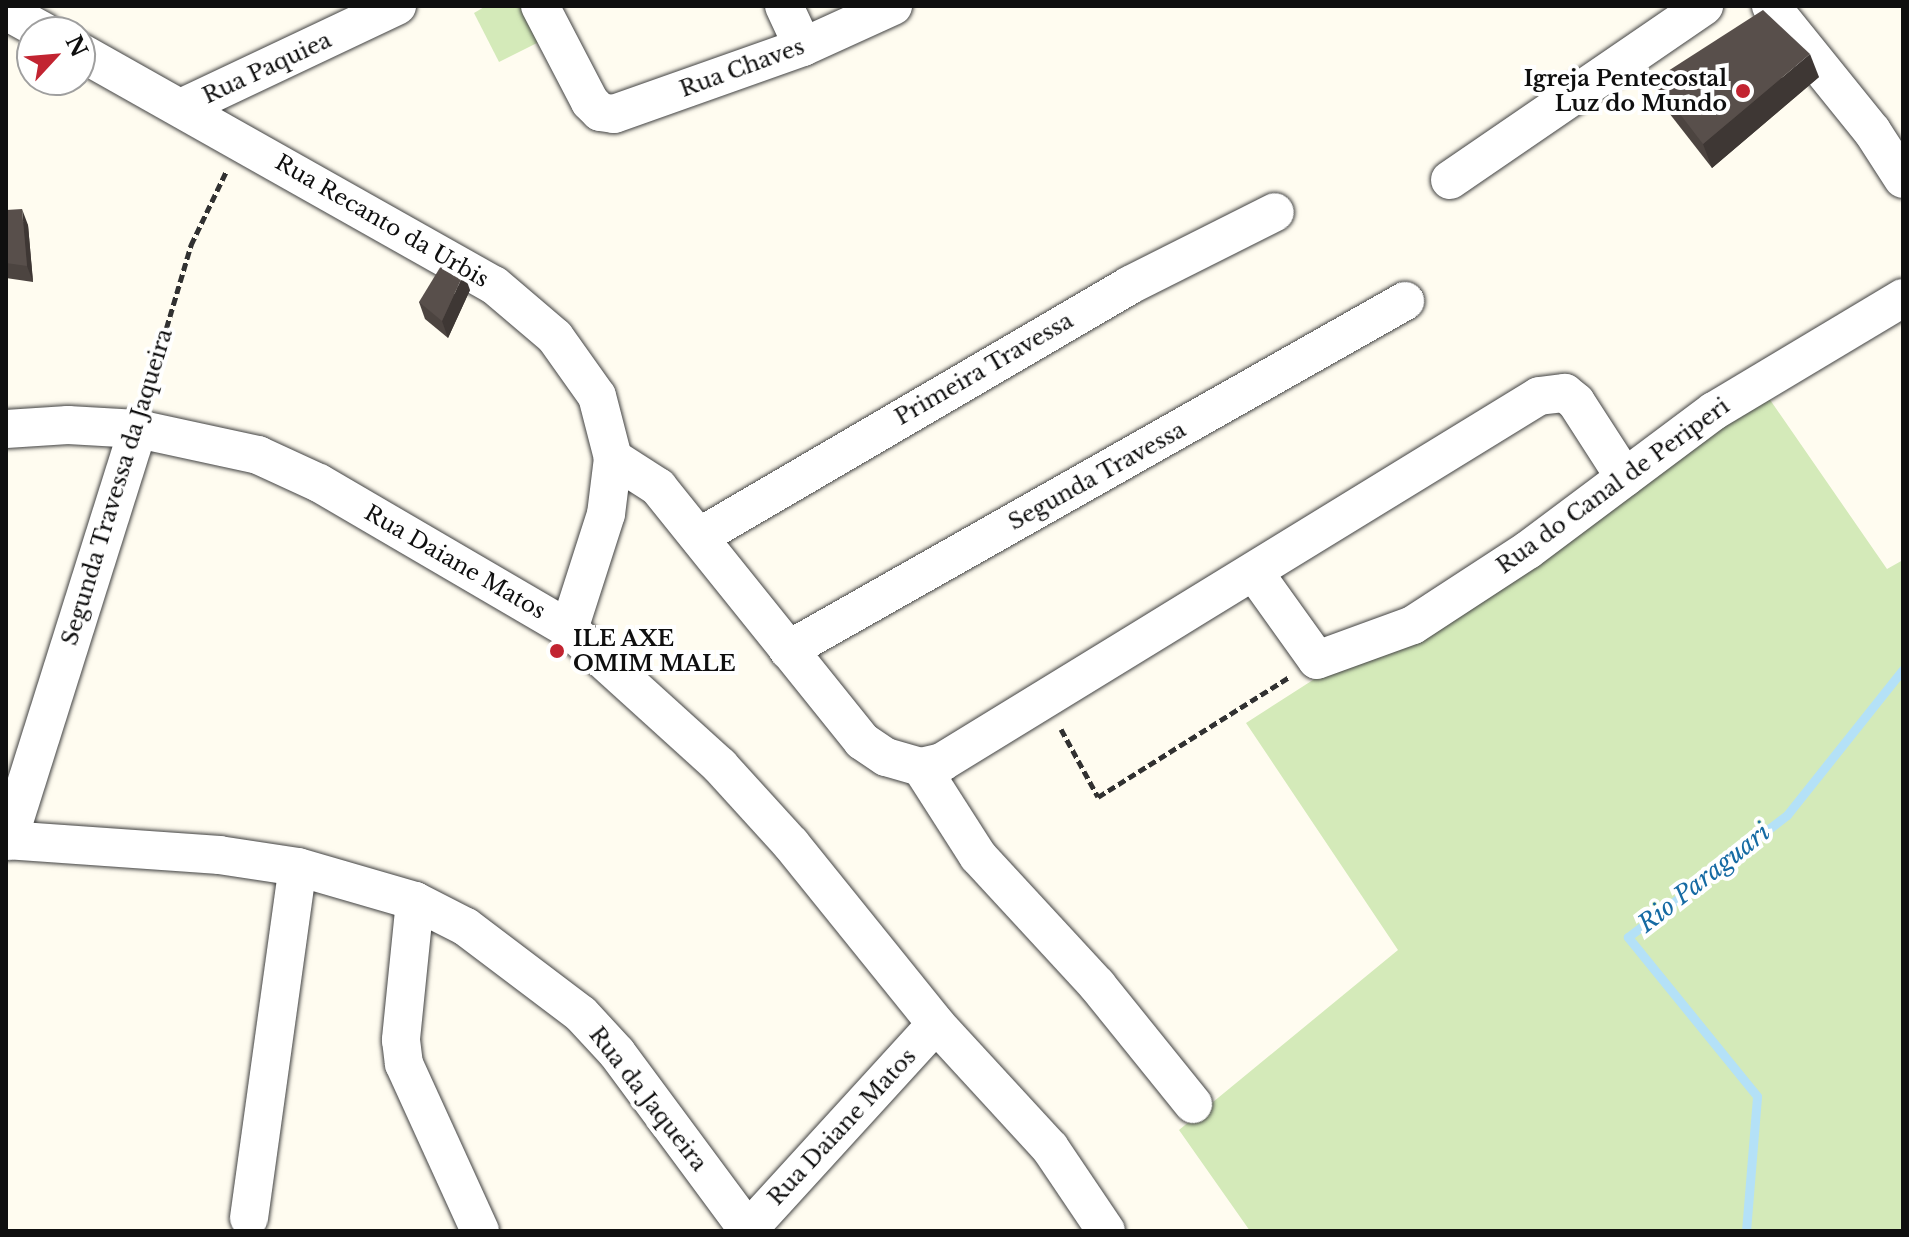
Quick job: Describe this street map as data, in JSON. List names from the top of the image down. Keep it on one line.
{"streets":{"street":["Rua Paquiea","Rua Chaves","Rua Recanto da Urbis","Primeira Travessa","Segunda Travessa","Rua do Canal de Periperi","Segunda Travessa da Jaqueira","Rua Daiane Matos","Rua da Jaqueira"]},"crossings":[["Rua Paquiea","Rua Recanto da Urbis"],["Rua Recanto da Urbis","Segunda Travessa da Jaqueira"],["Rua Recanto da Urbis","Rua Daiane Matos"],["Segunda Travessa da Jaqueira","Rua Daiane Matos"],["Segunda Travessa da Jaqueira","Rua da Jaqueira"],["Rua Daiane Matos","Rua da Jaqueira"]],"water":["Rio Paraguari"],"places":["Igreja Pentecostal Luz do Mundo","ILE AXE OMIM MALE"],"north":"top right"}
